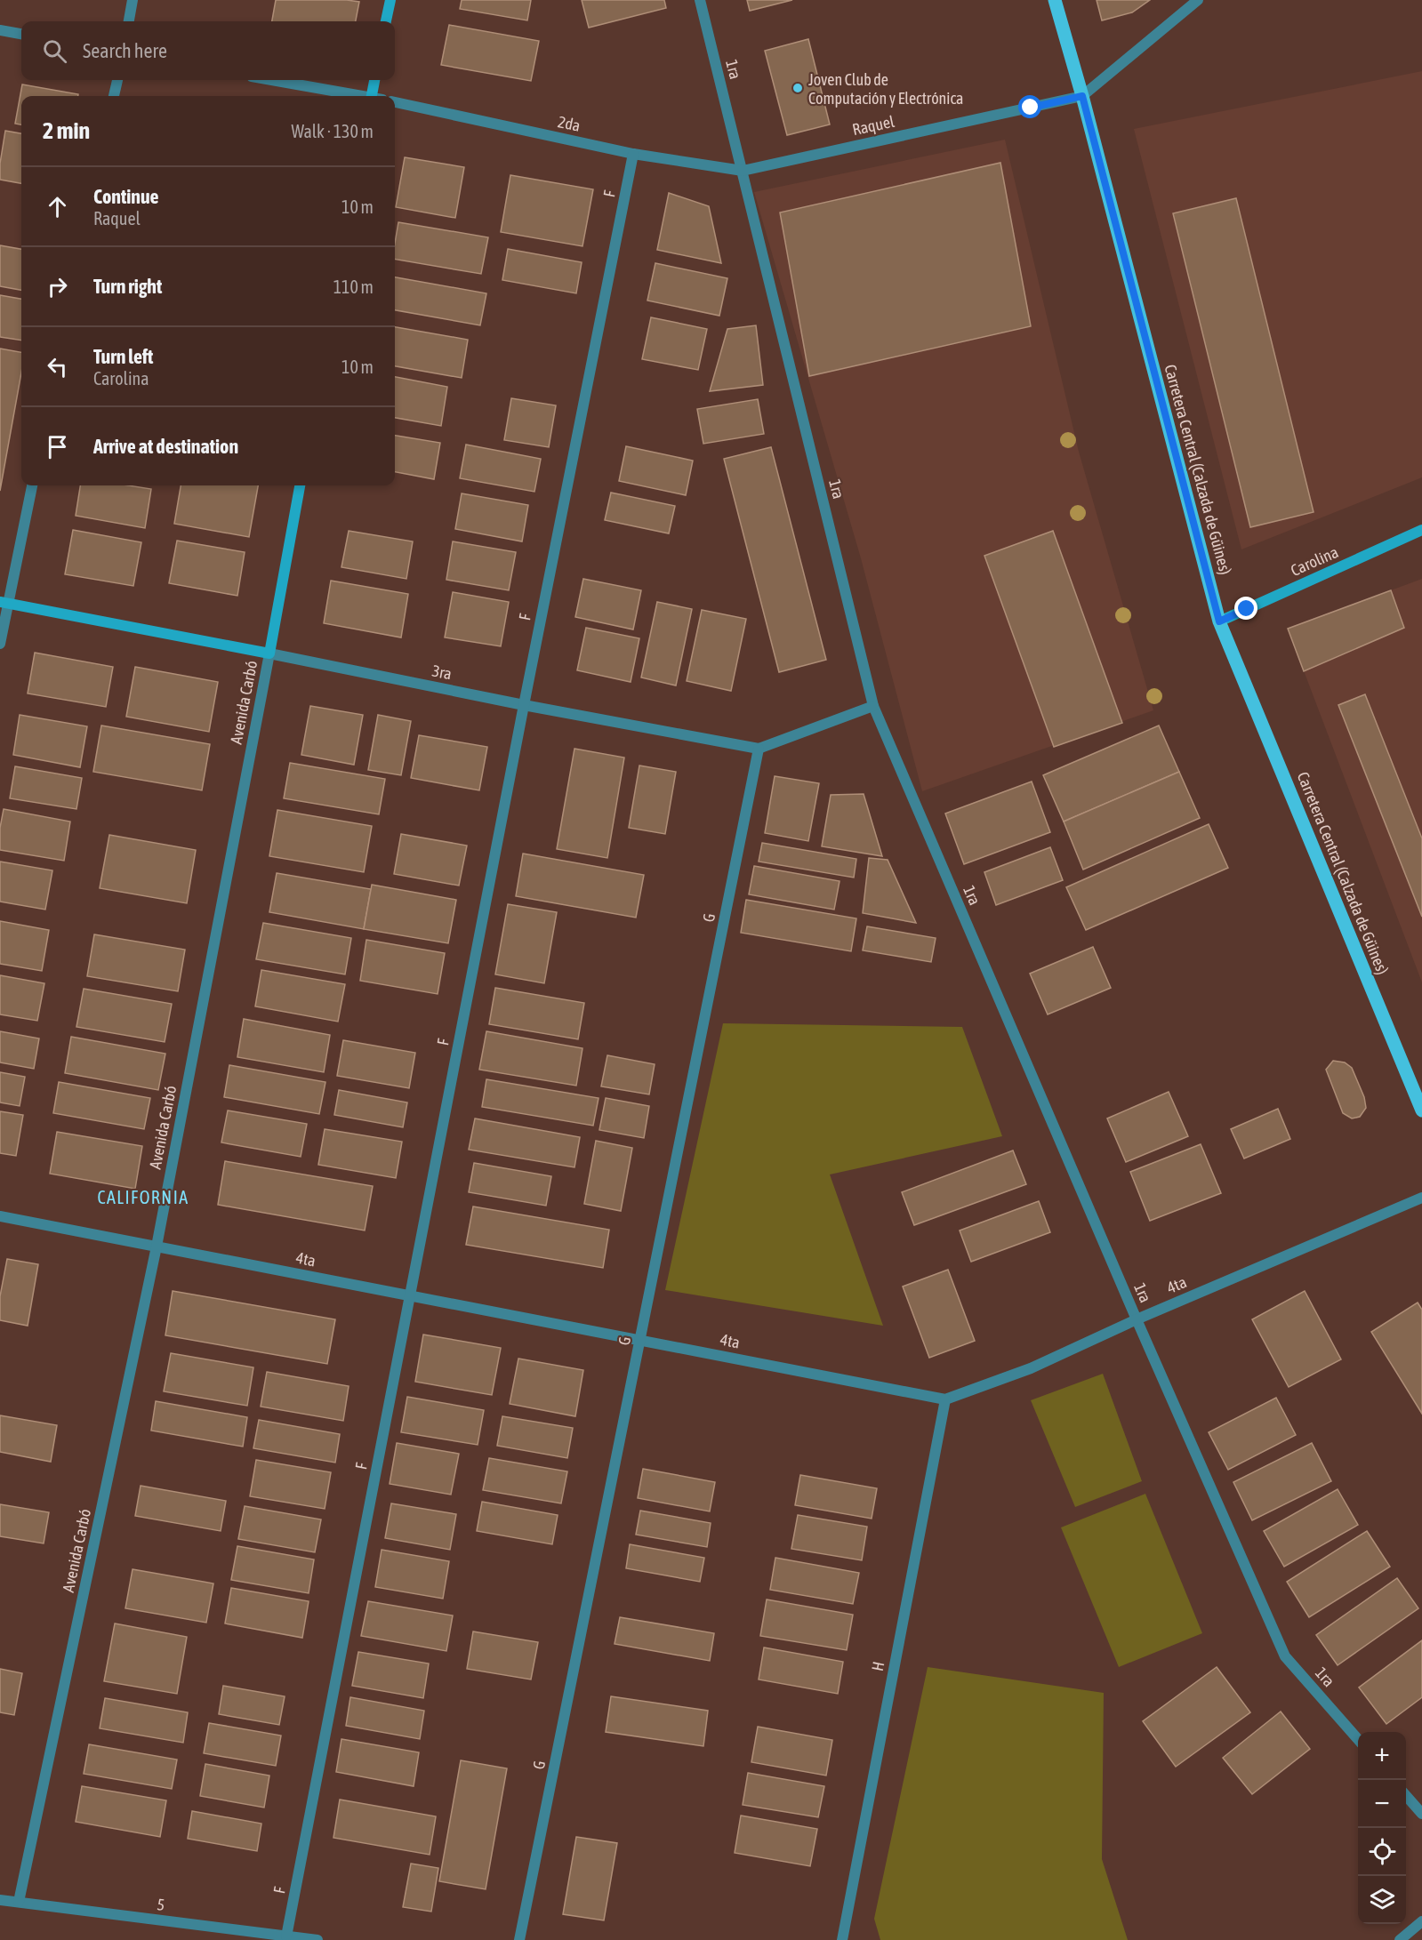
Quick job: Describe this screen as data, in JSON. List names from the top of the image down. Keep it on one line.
{"streets":{"main road":["Carretera Central (Calzada de Güines)"],"street":["1ra","2da","Raquel","F","Carolina","3ra","Avenida Carbó","G","4ta","H","5"]},"crossings":[["1ra","2da"],["1ra","Raquel"],["1ra","4ta"],["2da","Raquel"],["2da","F"],["Raquel","Carretera Central (Calzada de Güines)"],["F","3ra"],["F","4ta"],["F","5"],["Carretera Central (Calzada de Güines)","Carolina"],["3ra","Avenida Carbó"],["3ra","G"],["Avenida Carbó","4ta"],["Avenida Carbó","5"],["G","4ta"],["4ta","H"]],"districts":["CALIFORNIA"],"places":["Joven Club de Computación y Electrónica"],"page":{"search":"Search here","heading":["2 min","Walk · 130 m"],"list":[["Continue","Raquel","10 m"],["Turn right","110 m"],["Turn left","Carolina","10 m"],"Arrive at destination"],"map_buttons":["+","−"]}}
